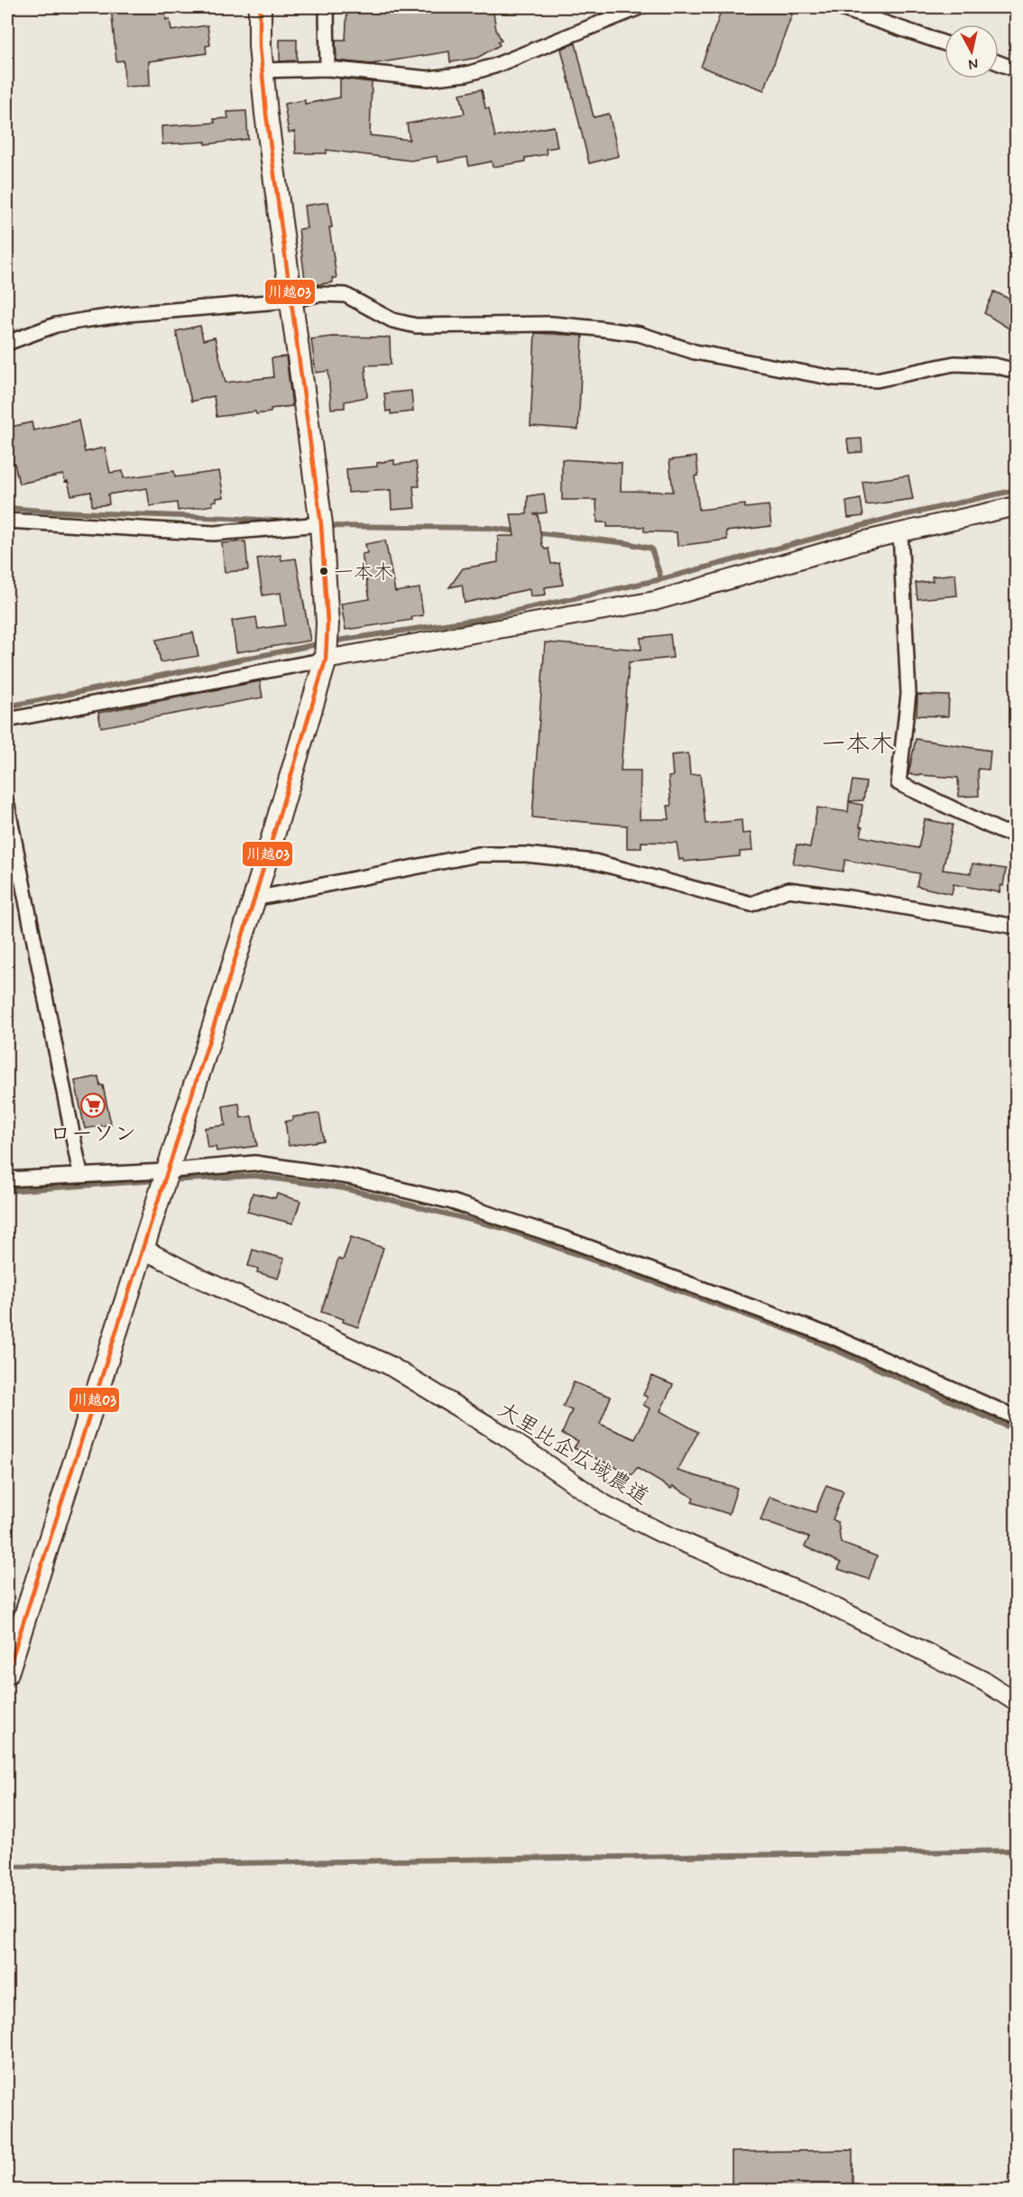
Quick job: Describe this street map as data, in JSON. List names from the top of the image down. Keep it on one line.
{"streets":{"street":["大里比企広域農道"]},"districts":["一本木"],"places":{"other":["一本木"],"supermarket":["ローソン"]},"lines":["transit line 川越03"],"north":"bottom"}
